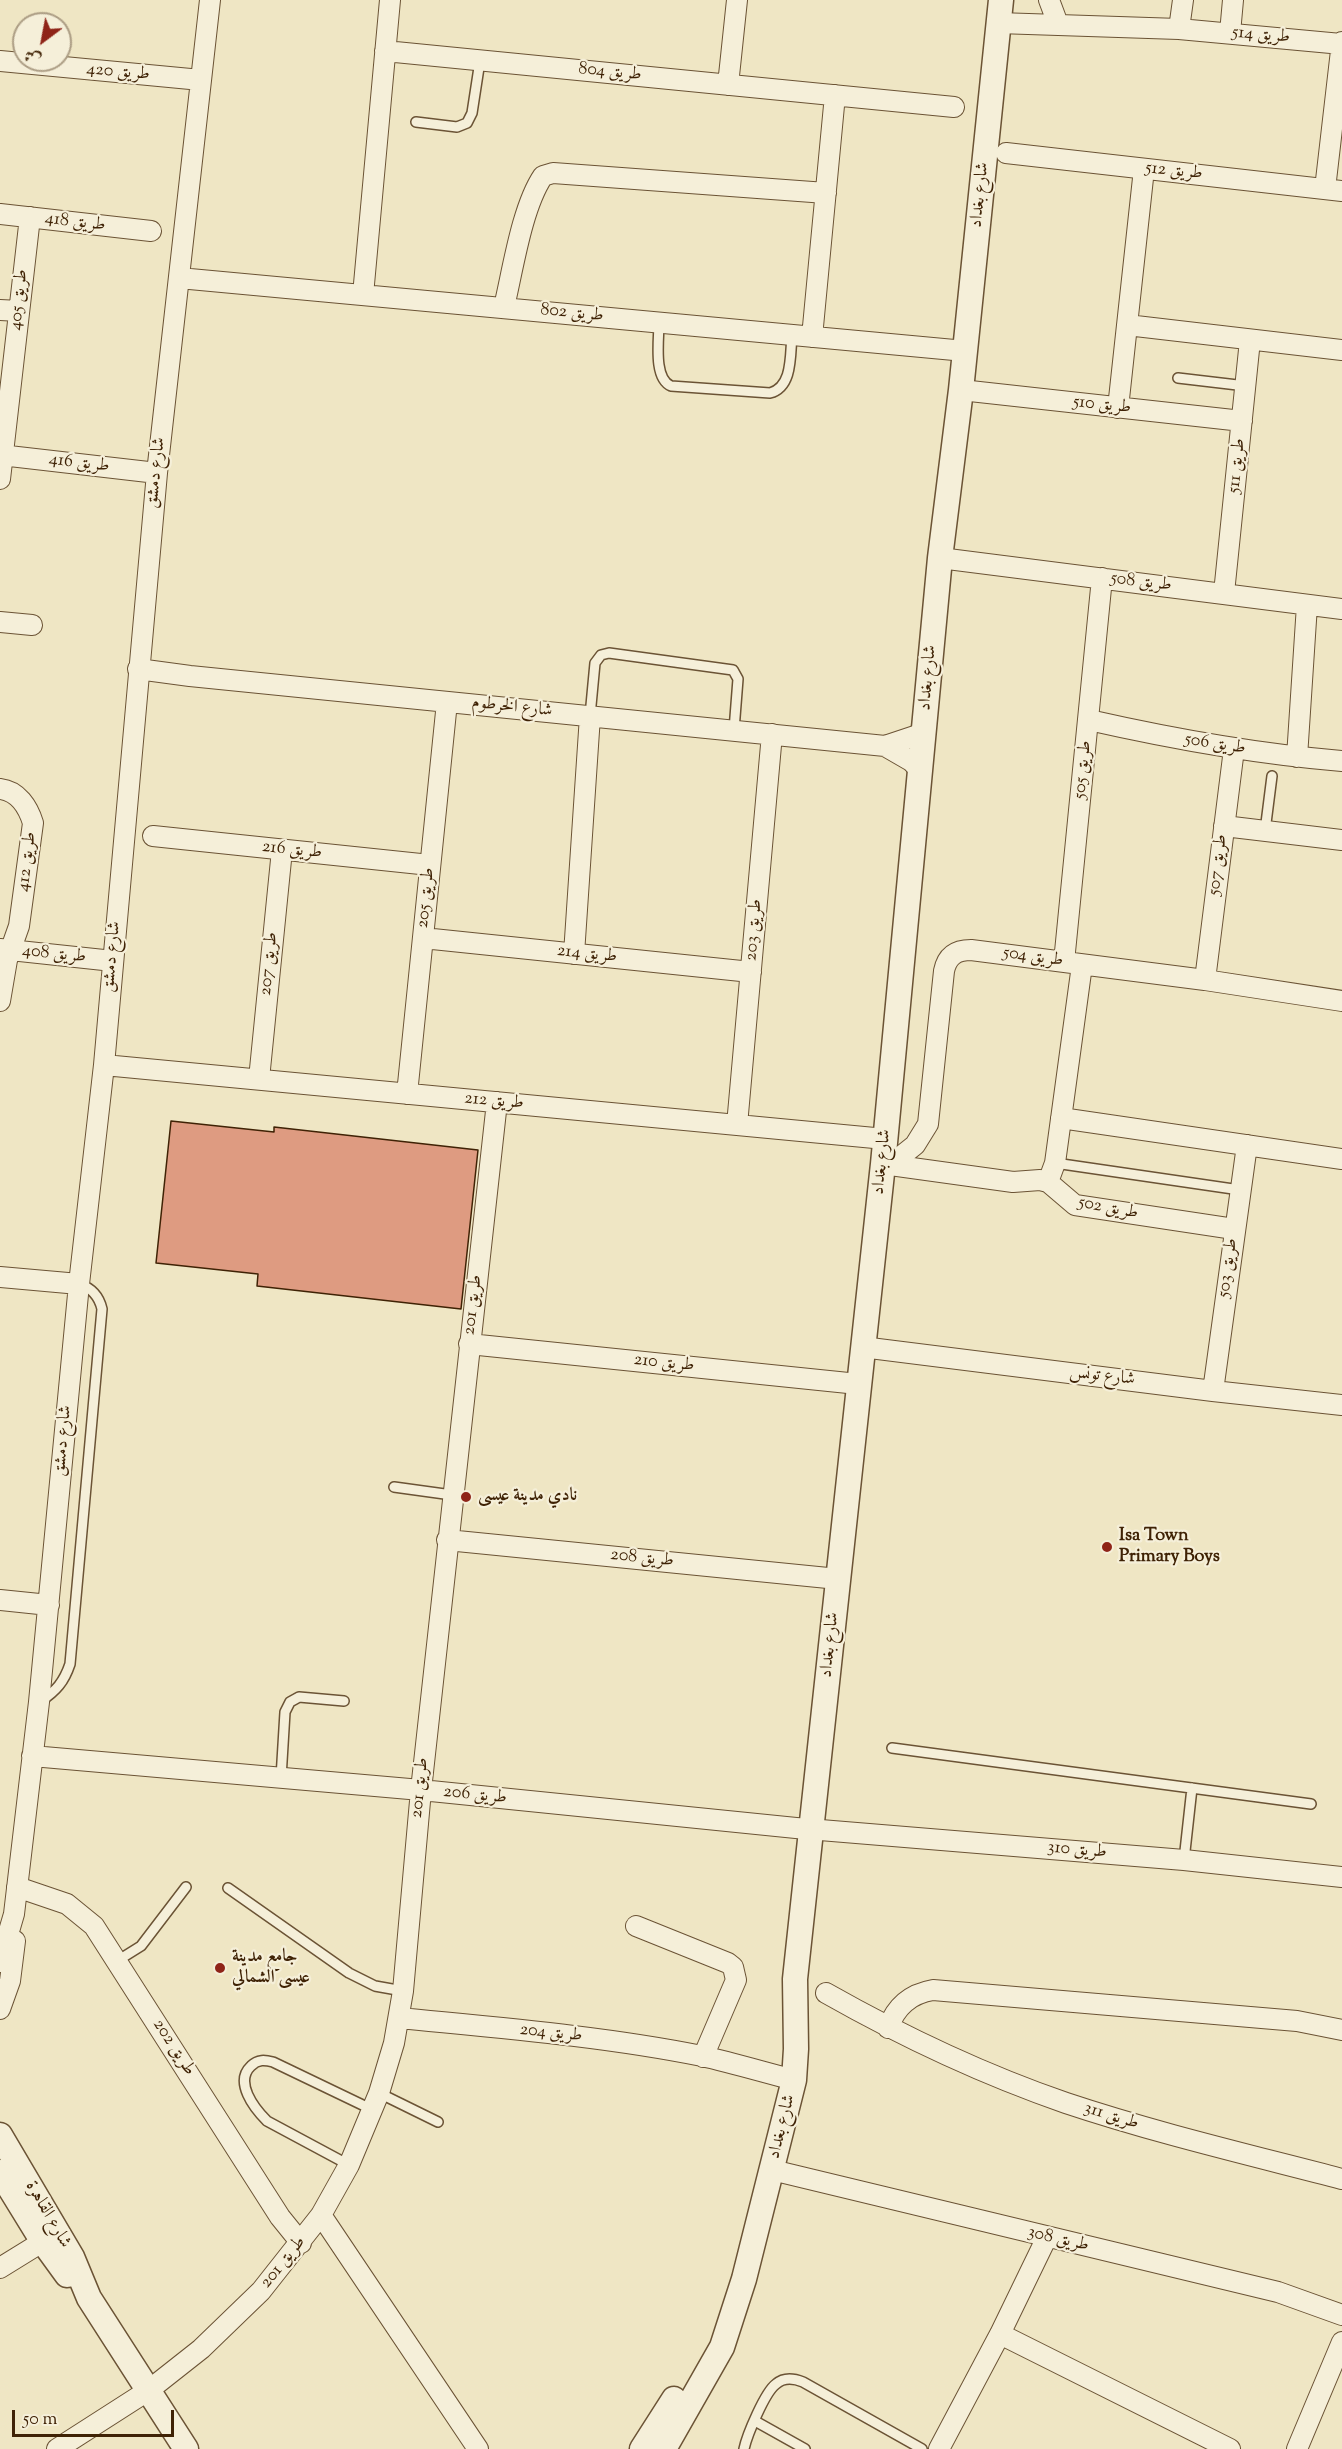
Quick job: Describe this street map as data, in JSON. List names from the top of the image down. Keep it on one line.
{"streets":{"street":["طريق 514","طريق 420","طريق 804","طريق 512","شارع بغداد","طريق 418","طريق 405","طريق 802","طريق 510","طريق 416","طريق 511","شارع دمشق","طريق 508","شارع الخرطوم","طريق 506","طريق 505","طريق 216","طريق 412","طريق 507","طريق 205","طريق 203","طريق 408","طريق 214","طريق 504","طريق 207","طريق 212","طريق 502","طريق 503","طريق 201","طريق 210","شارع تونس","طريق 208","طريق 206","طريق 310","طريق 204","طريق 202","طريق 311","شارع القاهرة","طريق 308"]},"crossings":[["طريق 514","شارع بغداد"],["طريق 420","شارع دمشق"],["شارع بغداد","طريق 802"],["شارع بغداد","طريق 510"],["شارع بغداد","طريق 508"],["شارع بغداد","شارع الخرطوم"],["شارع بغداد","طريق 504"],["شارع بغداد","طريق 212"],["شارع بغداد","طريق 210"],["شارع بغداد","شارع تونس"],["شارع بغداد","طريق 208"],["شارع بغداد","طريق 206"],["شارع بغداد","طريق 310"],["شارع بغداد","طريق 204"],["شارع بغداد","طريق 308"],["طريق 418","طريق 405"],["طريق 405","طريق 416"],["طريق 802","شارع دمشق"],["طريق 510","طريق 511"],["طريق 416","شارع دمشق"],["طريق 511","طريق 508"],["شارع دمشق","شارع الخرطوم"],["شارع دمشق","طريق 408"],["شارع دمشق","طريق 212"],["شارع دمشق","طريق 206"],["شارع دمشق","طريق 202"],["طريق 508","طريق 505"],["شارع الخرطوم","طريق 205"],["شارع الخرطوم","طريق 203"],["طريق 506","طريق 505"],["طريق 506","طريق 507"],["طريق 505","طريق 504"],["طريق 216","طريق 205"],["طريق 216","طريق 207"],["طريق 412","طريق 408"],["طريق 507","طريق 504"],["طريق 205","طريق 214"],["طريق 205","طريق 212"],["طريق 203","طريق 214"],["طريق 203","طريق 212"],["طريق 207","طريق 212"],["طريق 212","طريق 201"],["طريق 502","طريق 503"],["طريق 503","شارع تونس"],["طريق 201","طريق 210"],["طريق 201","طريق 208"],["طريق 201","طريق 206"],["طريق 201","طريق 204"],["طريق 201","طريق 202"],["طريق 201","شارع القاهرة"],["طريق 206","طريق 310"]],"places":["نادي مدينة عيسى","Isa Town Primary Boys","جامع مدينة عيسى الشمالي"],"scale_bar":"50 m","north":"bottom left"}
